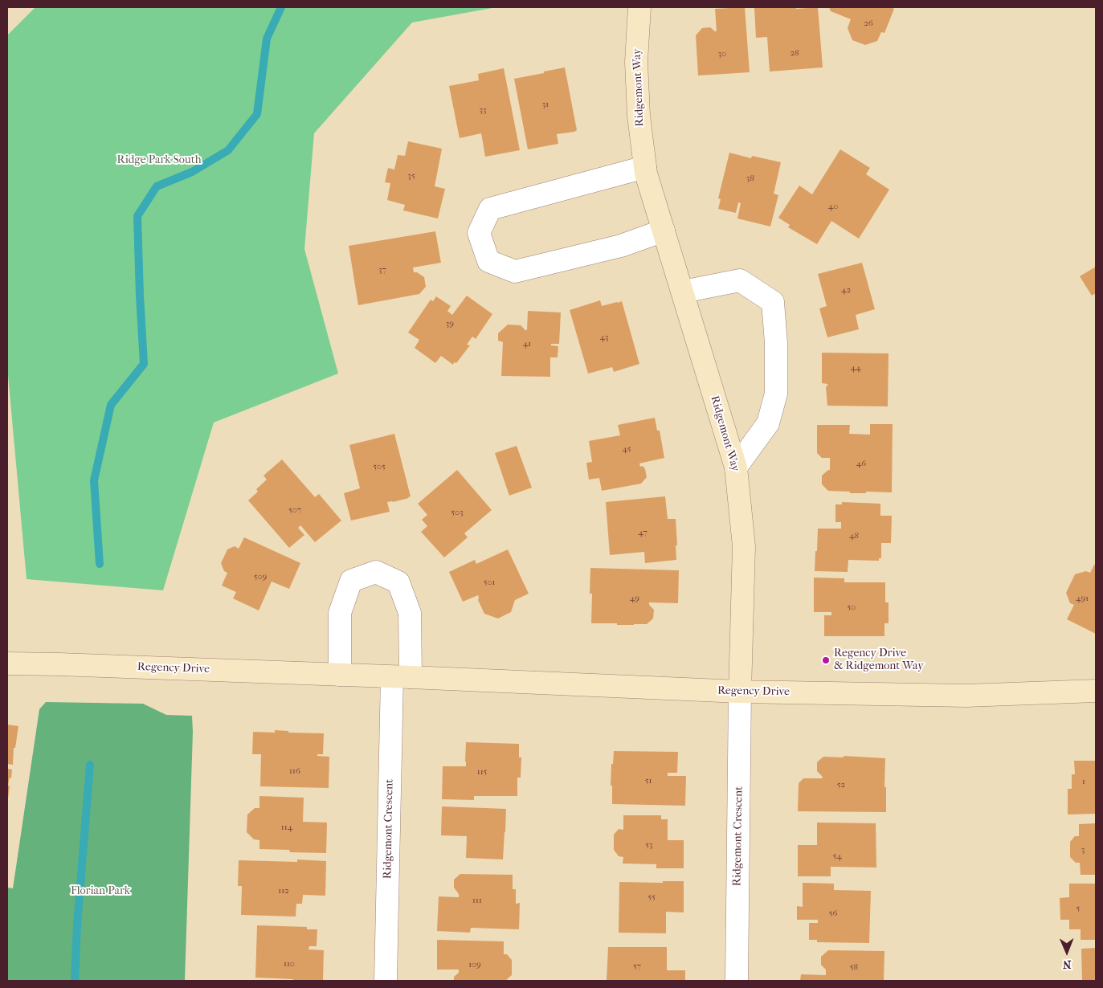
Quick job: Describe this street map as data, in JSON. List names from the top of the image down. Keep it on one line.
{"streets":{"street":["Ridgemont Way","Regency Drive","Ridgemont Crescent"]},"crossings":[["Ridgemont Way","Regency Drive"],["Ridgemont Way","Ridgemont Crescent"],["Regency Drive","Ridgemont Crescent"]],"parks":["Ridge Park South","Florian Park"],"places":["Regency Drive & Ridgemont Way"],"house_numbers":["26","28","30","31","33","35","38","40","37","42","39","43","41","44","45","46","505","507","503","47","48","509","501","49","491","50","116","115","51","1","52","114","53","3","54","112","55","111","5","56","110","109","57","58"],"north":"bottom"}
